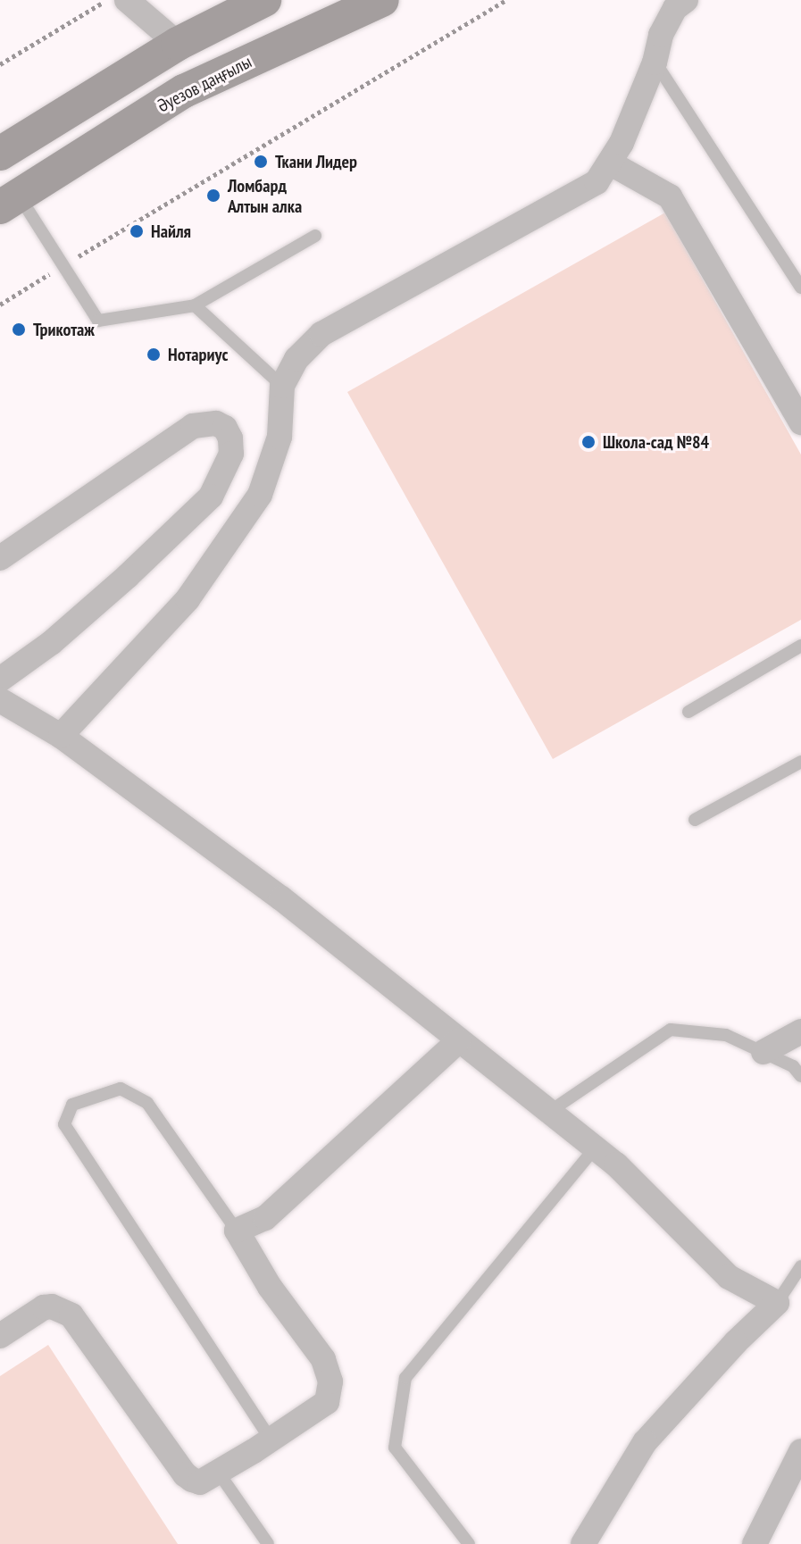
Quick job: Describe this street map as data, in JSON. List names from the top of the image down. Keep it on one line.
{"streets":{"main road":["Әуезов даңғылы"]},"places":["Ткани Лидер","Ломбард Алтын алка","Найля","Трикотаж","Нотариус","Школа-сад №84"]}
